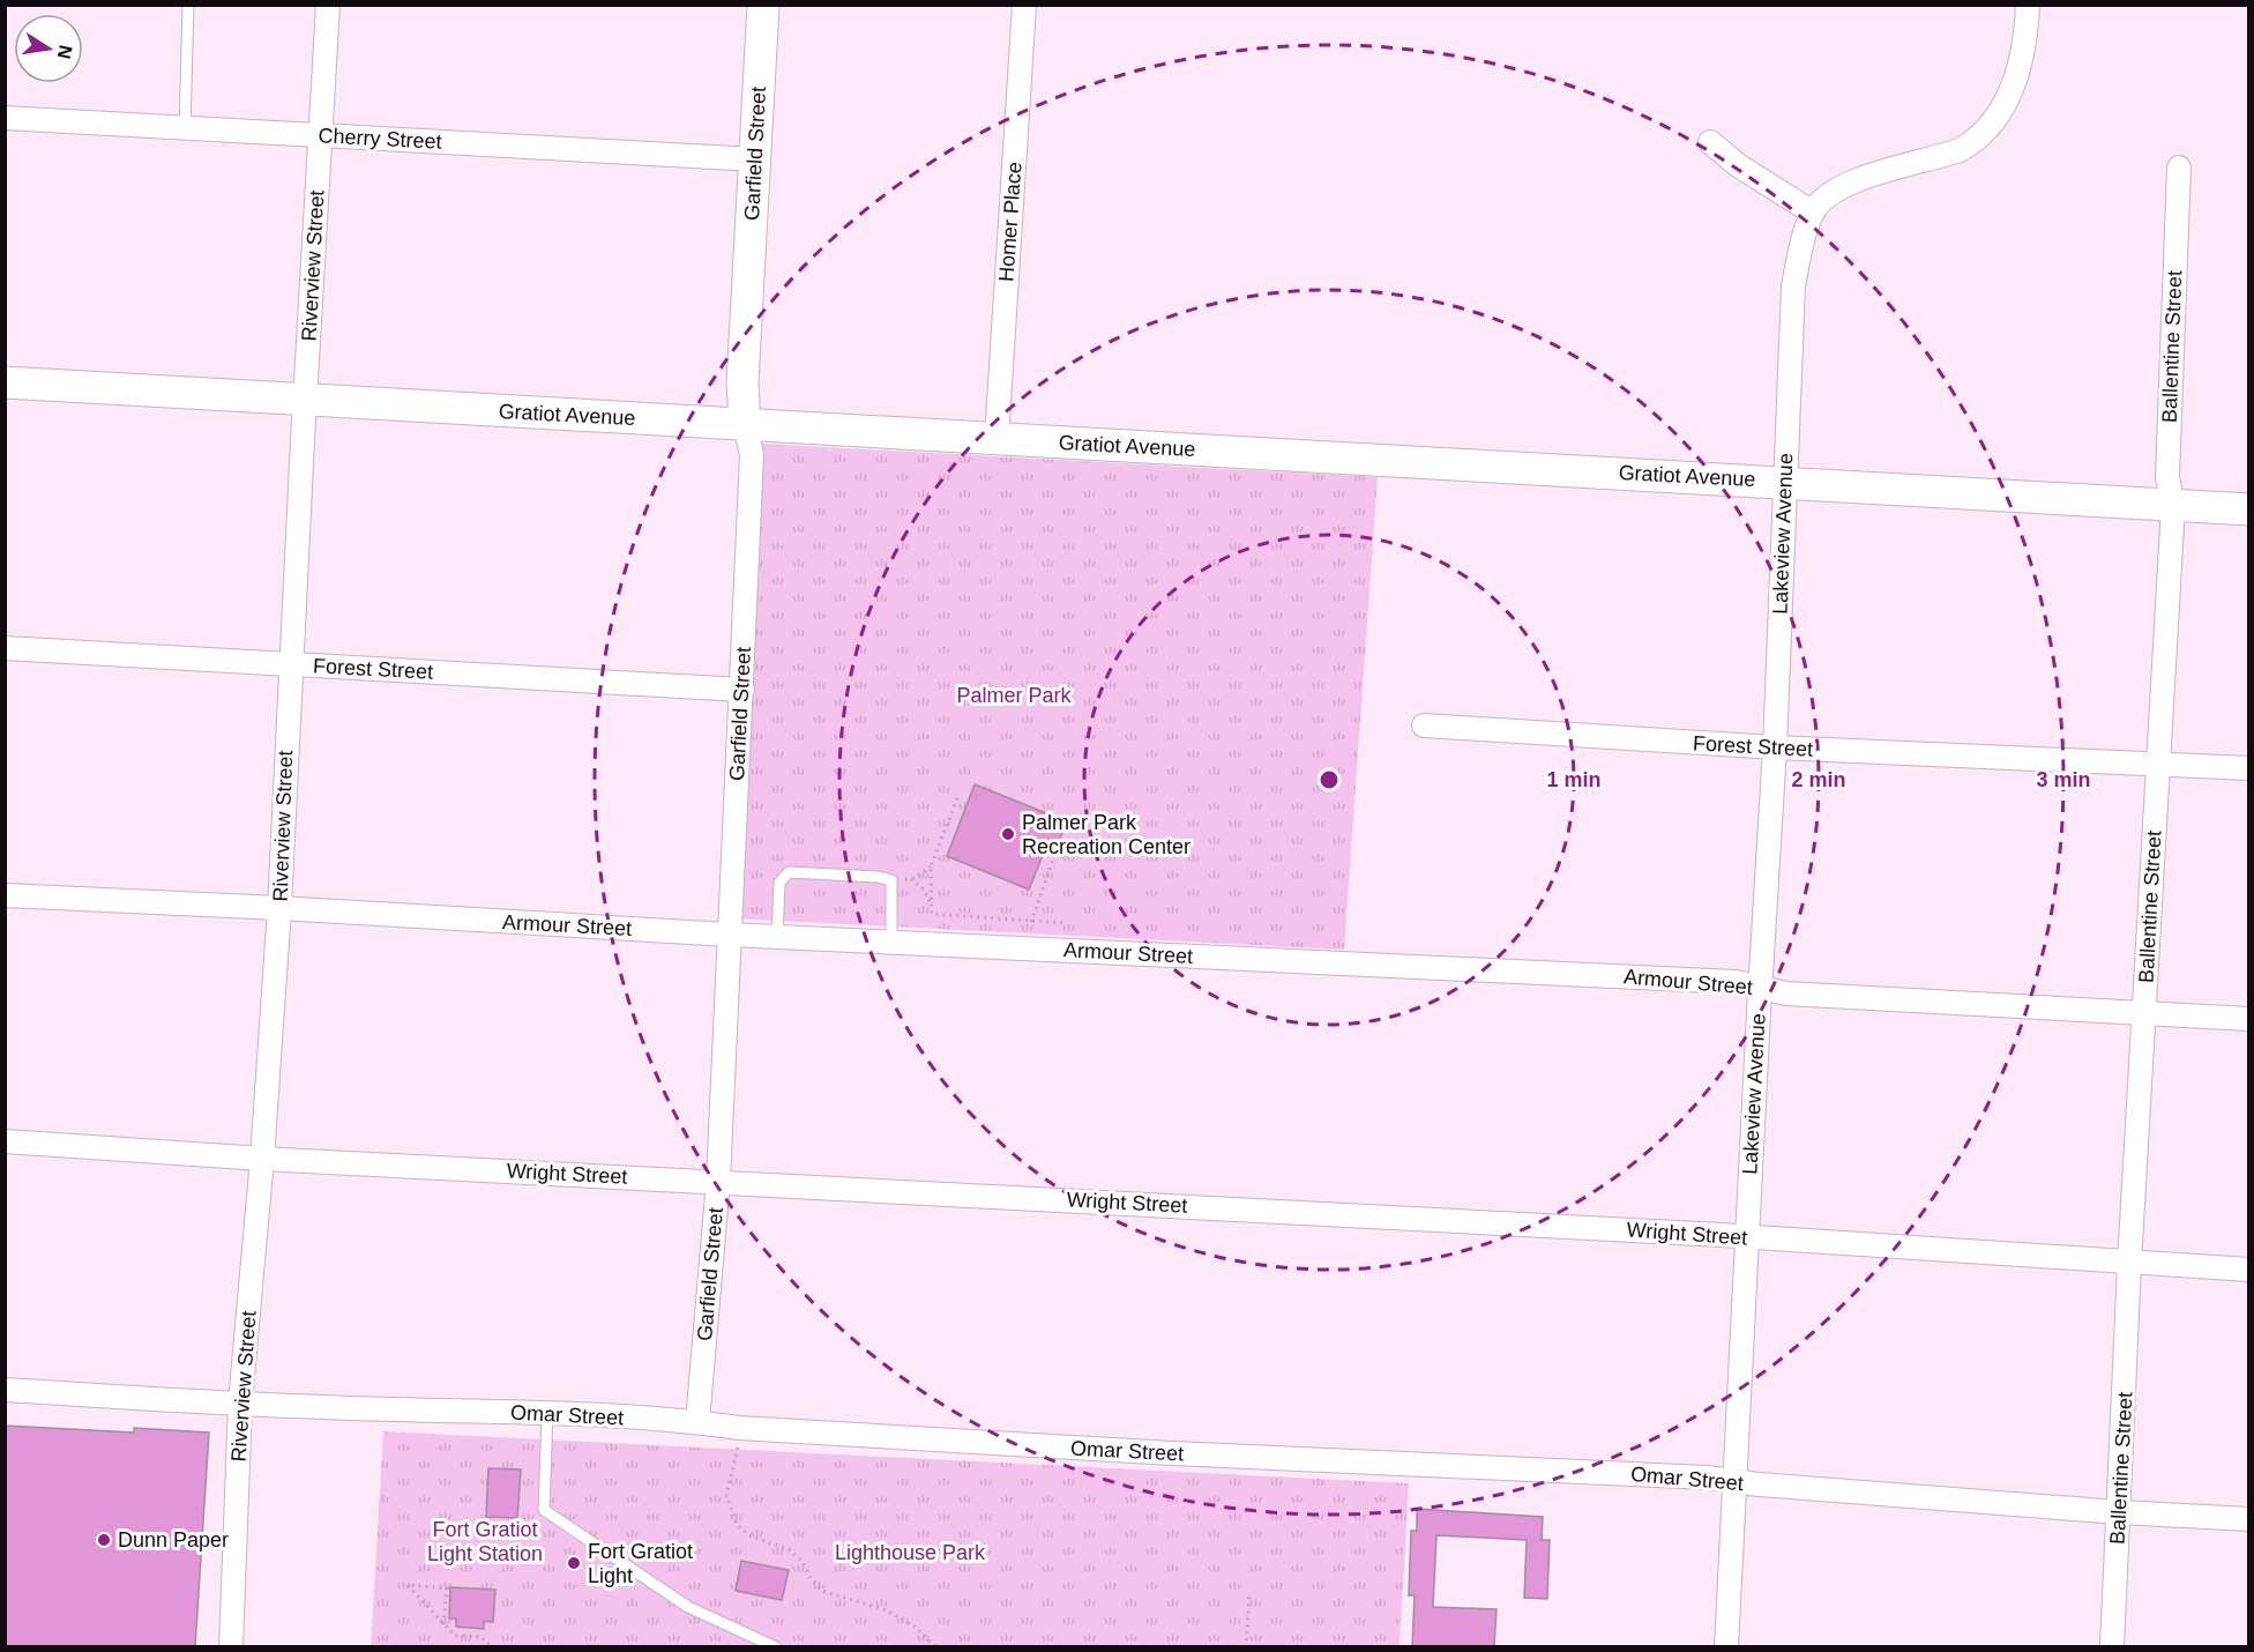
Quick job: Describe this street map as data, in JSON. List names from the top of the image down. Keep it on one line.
{"streets":{"street":["Cherry Street","Garfield Street","Homer Place","Riverview Street","Ballentine Street","Gratiot Avenue","Lakeview Avenue","Forest Street","Armour Street","Wright Street","Omar Street"]},"crossings":[["Cherry Street","Garfield Street"],["Cherry Street","Riverview Street"],["Garfield Street","Gratiot Avenue"],["Garfield Street","Forest Street"],["Garfield Street","Armour Street"],["Garfield Street","Wright Street"],["Garfield Street","Omar Street"],["Homer Place","Gratiot Avenue"],["Riverview Street","Gratiot Avenue"],["Riverview Street","Forest Street"],["Riverview Street","Armour Street"],["Riverview Street","Wright Street"],["Riverview Street","Omar Street"],["Ballentine Street","Gratiot Avenue"],["Ballentine Street","Forest Street"],["Ballentine Street","Armour Street"],["Ballentine Street","Wright Street"],["Ballentine Street","Omar Street"],["Gratiot Avenue","Lakeview Avenue"],["Lakeview Avenue","Forest Street"],["Lakeview Avenue","Armour Street"],["Lakeview Avenue","Wright Street"],["Lakeview Avenue","Omar Street"]],"parks":["Palmer Park","Fort Gratiot Light Station","Lighthouse Park"],"places":["Palmer Park Recreation Center","Dunn Paper","Fort Gratiot Light"],"north":"right","rings":["1 min","2 min","3 min"]}
